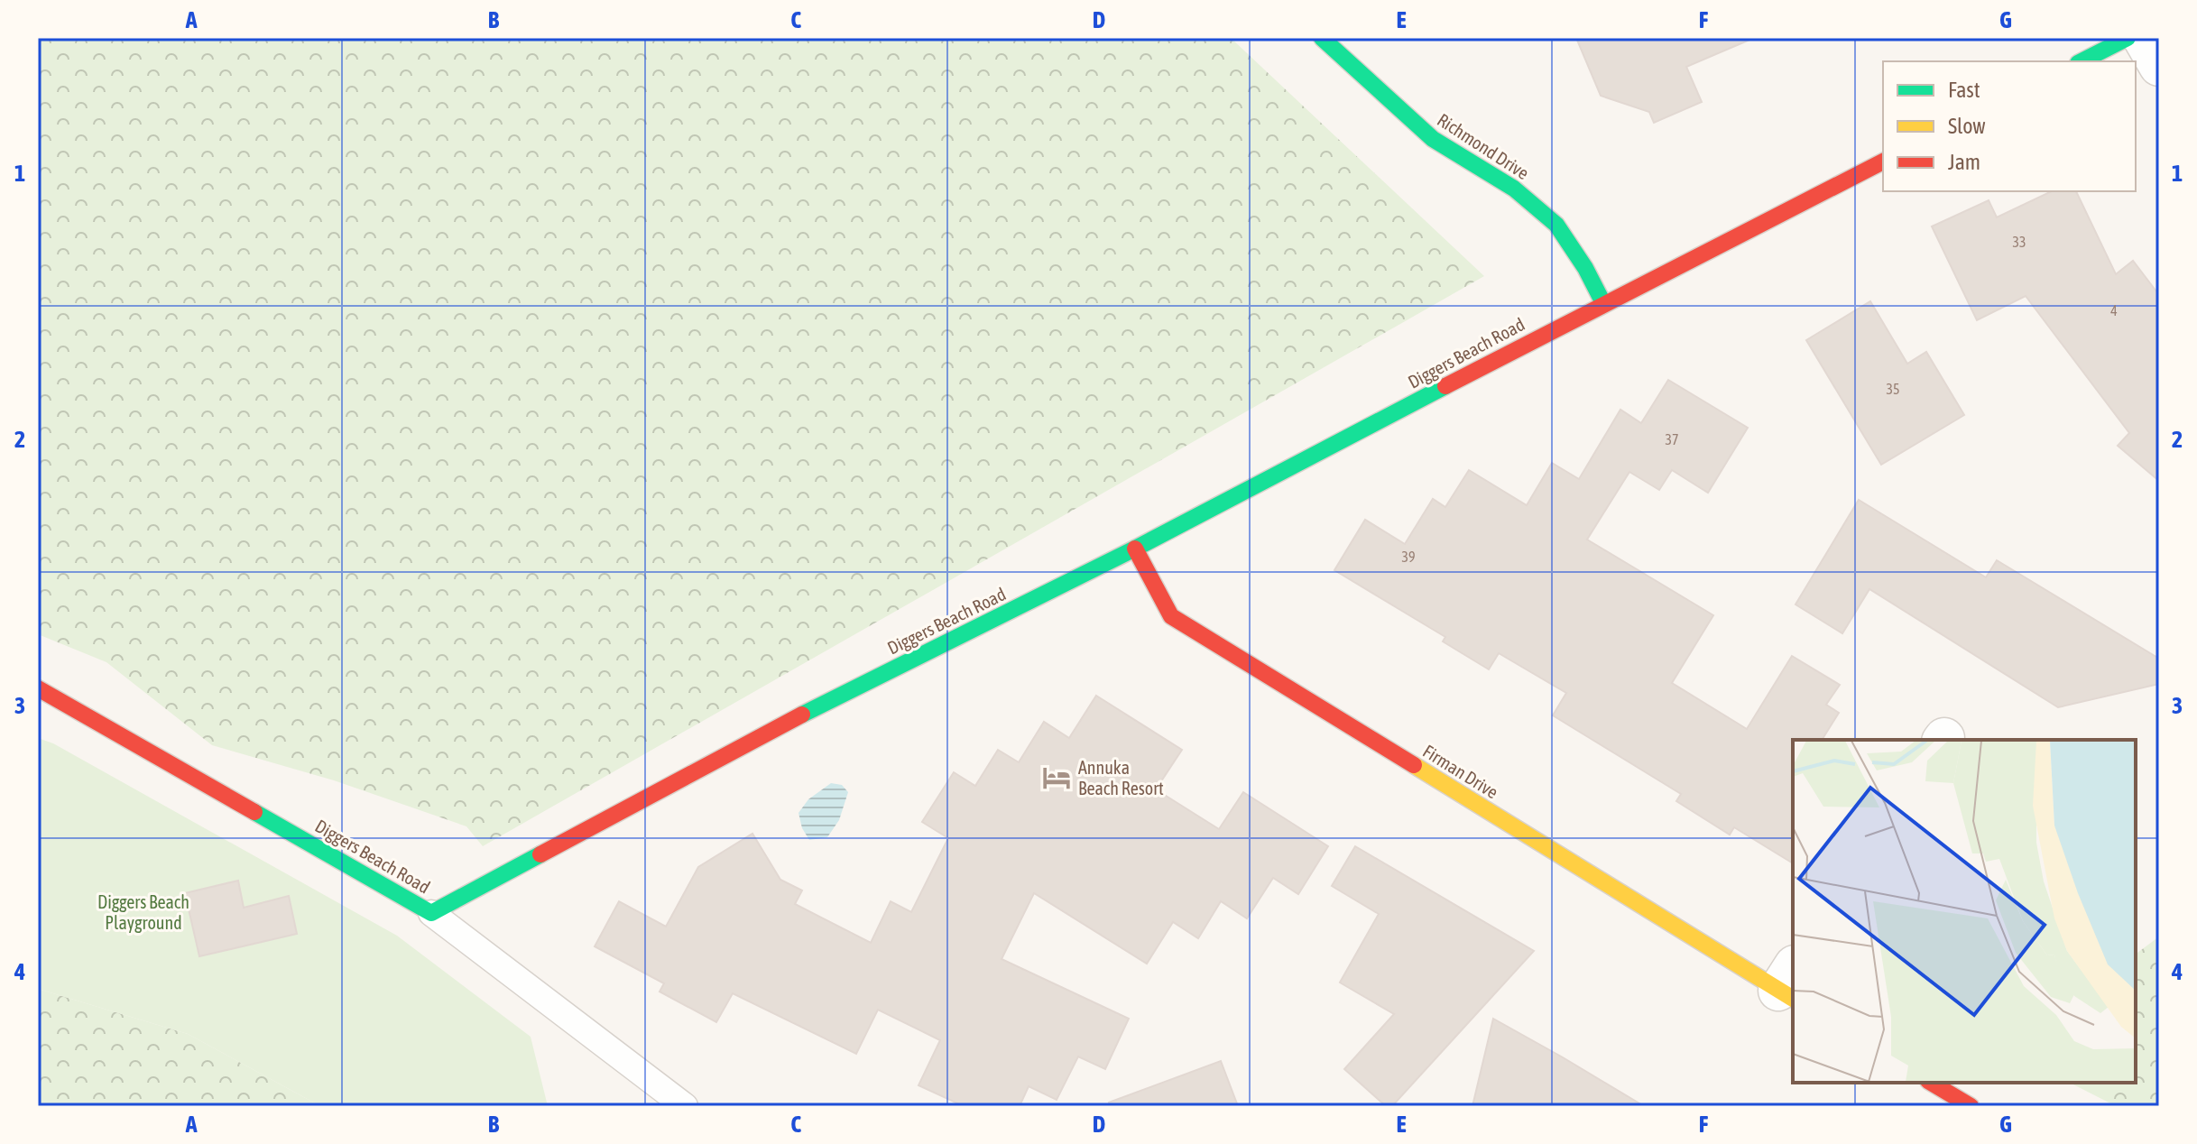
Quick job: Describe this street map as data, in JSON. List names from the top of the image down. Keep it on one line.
{"streets":{"street":["Richmond Drive","Diggers Beach Road","Firman Drive"]},"crossings":[["Richmond Drive","Diggers Beach Road"],["Diggers Beach Road","Firman Drive"]],"parks":["Diggers Beach Playground"],"places":{"hotel":["Annuka Beach Resort"]},"house_numbers":["33","4","35","37","39"],"legend":["Fast","Slow","Jam"],"grid":{"columns":["A","B","C","D","E","F","G"],"rows":["1","2","3","4"]}}
